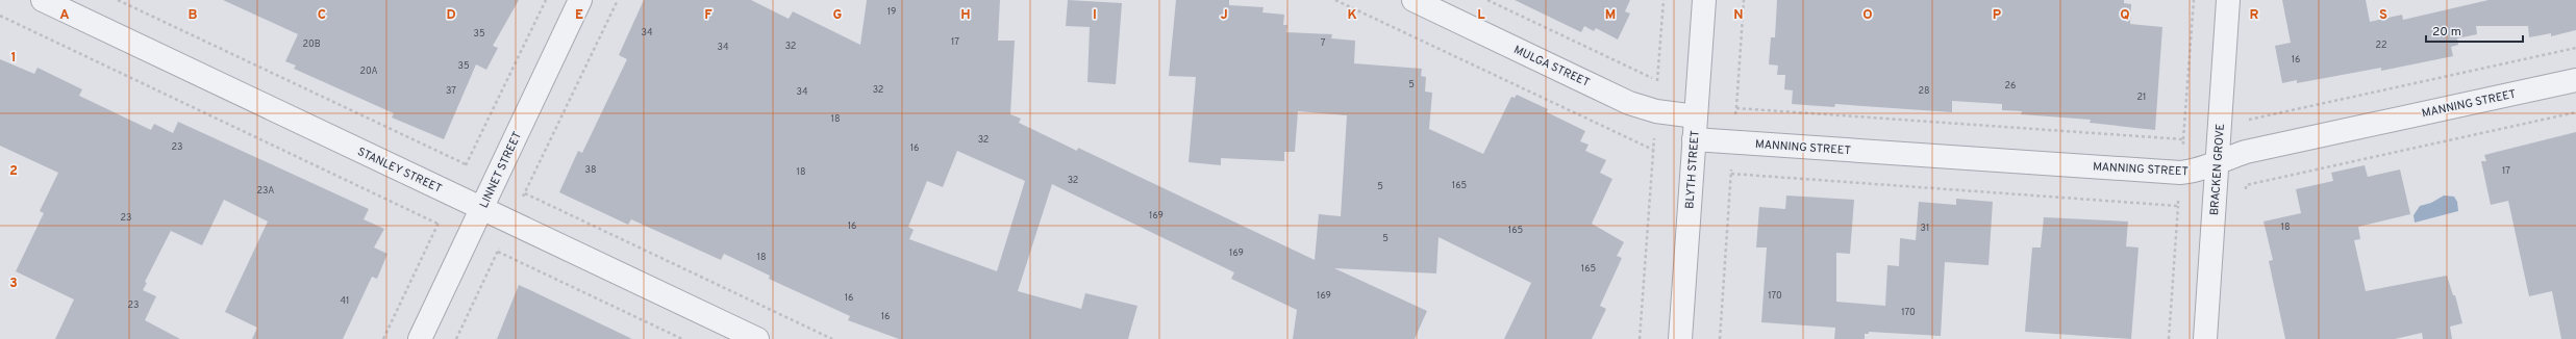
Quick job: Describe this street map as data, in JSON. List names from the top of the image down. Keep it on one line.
{"streets":{"street":["MULGA STREET","MANNING STREET","STANLEY STREET","LINNET STREET","BLYTH STREET","BRACKEN GROVE"]},"crossings":[["MULGA STREET","BLYTH STREET"],["MANNING STREET","BLYTH STREET"],["MANNING STREET","BRACKEN GROVE"],["STANLEY STREET","LINNET STREET"]],"house_numbers":["19","34","35","17","7","20B","22","32","34","16","35","20A","5","26","32","37","28","34","21","18","32","23","16","38","17","18","32","165","5","23A","169","23","16","18","31","165","5","169","18","165","169","170","16","41","23","170","16"],"scale_bar":"20 m","grid":{"columns":["A","B","C","D","E","F","G","H","I","J","K","L","M","N","O","P","Q","R","S"],"rows":["1","2","3"]}}
